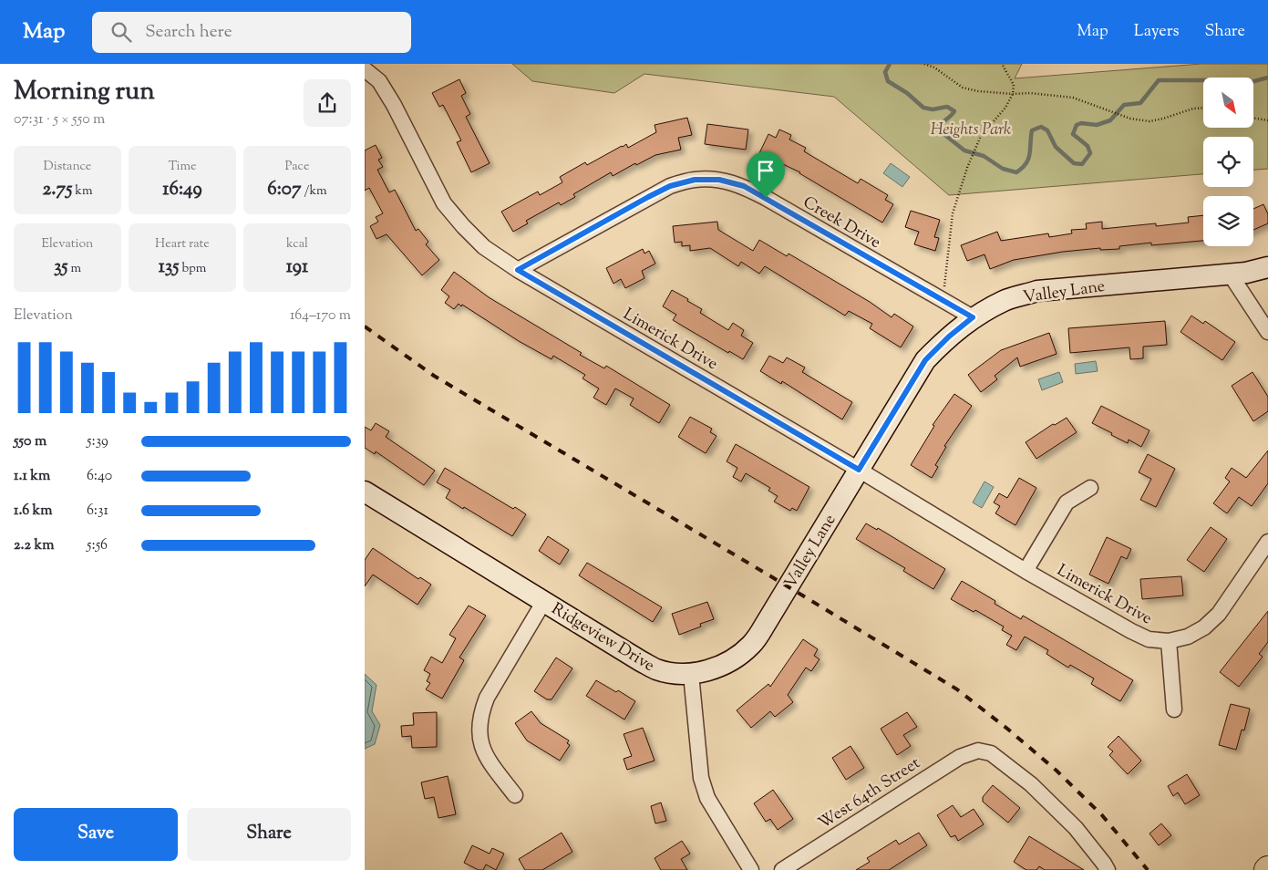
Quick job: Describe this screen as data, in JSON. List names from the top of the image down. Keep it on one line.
{"streets":{"street":["Creek Drive","Valley Lane","Limerick Drive","Ridgeview Drive","West 64th Street"]},"crossings":[["Creek Drive","Valley Lane"],["Creek Drive","Limerick Drive"],["Valley Lane","Limerick Drive"],["Valley Lane","Ridgeview Drive"]],"parks":["Heights Park"],"north":"bottom right","page":{"header":"Map","search":"Search here","nav":["Map","Layers","Share"],"heading":["Morning run","07:31 · 5 × 550 m"],"stats":[["Distance","2.75 km"],["Time","16:49"],["Pace","6:07 /km"],["Elevation","35 m"],["Heart rate","135 bpm"],["kcal","191"]],"chart":["Elevation","164–170 m"],"list":[{"name":"550 m","note":"5:39"},{"name":"1.1 km","note":"6:40"},{"name":"1.6 km","note":"6:31"},{"name":"2.2 km","note":"5:56"}],"buttons":["Save","Share"]}}
